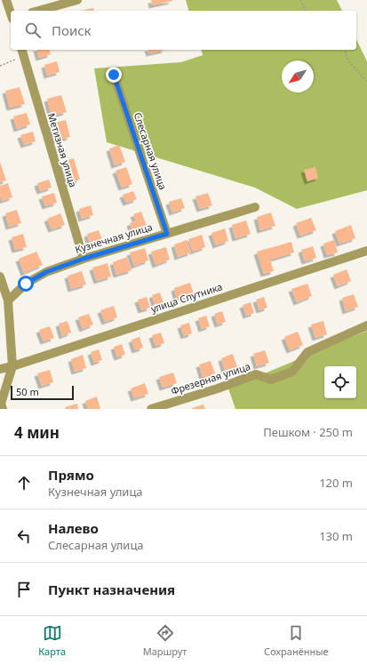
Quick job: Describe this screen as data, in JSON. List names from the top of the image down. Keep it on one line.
{"streets":{"street":["Метизная улица","Слесарная улица","Кузнечная улица","улица Спутника","Фрезерная улица"]},"crossings":[["Метизная улица","Кузнечная улица"],["Слесарная улица","Кузнечная улица"]],"scale_bar":"50 m","north":"bottom left","page":{"search":"Поиск","scale":"50 m","heading":["4 мин","Пешком · 250 m"],"list":[["Прямо","Кузнечная улица","120 m"],["Налево","Слесарная улица","130 m"],"Пункт назначения"],"nav":["Карта","Маршрут","Сохранённые"]}}
